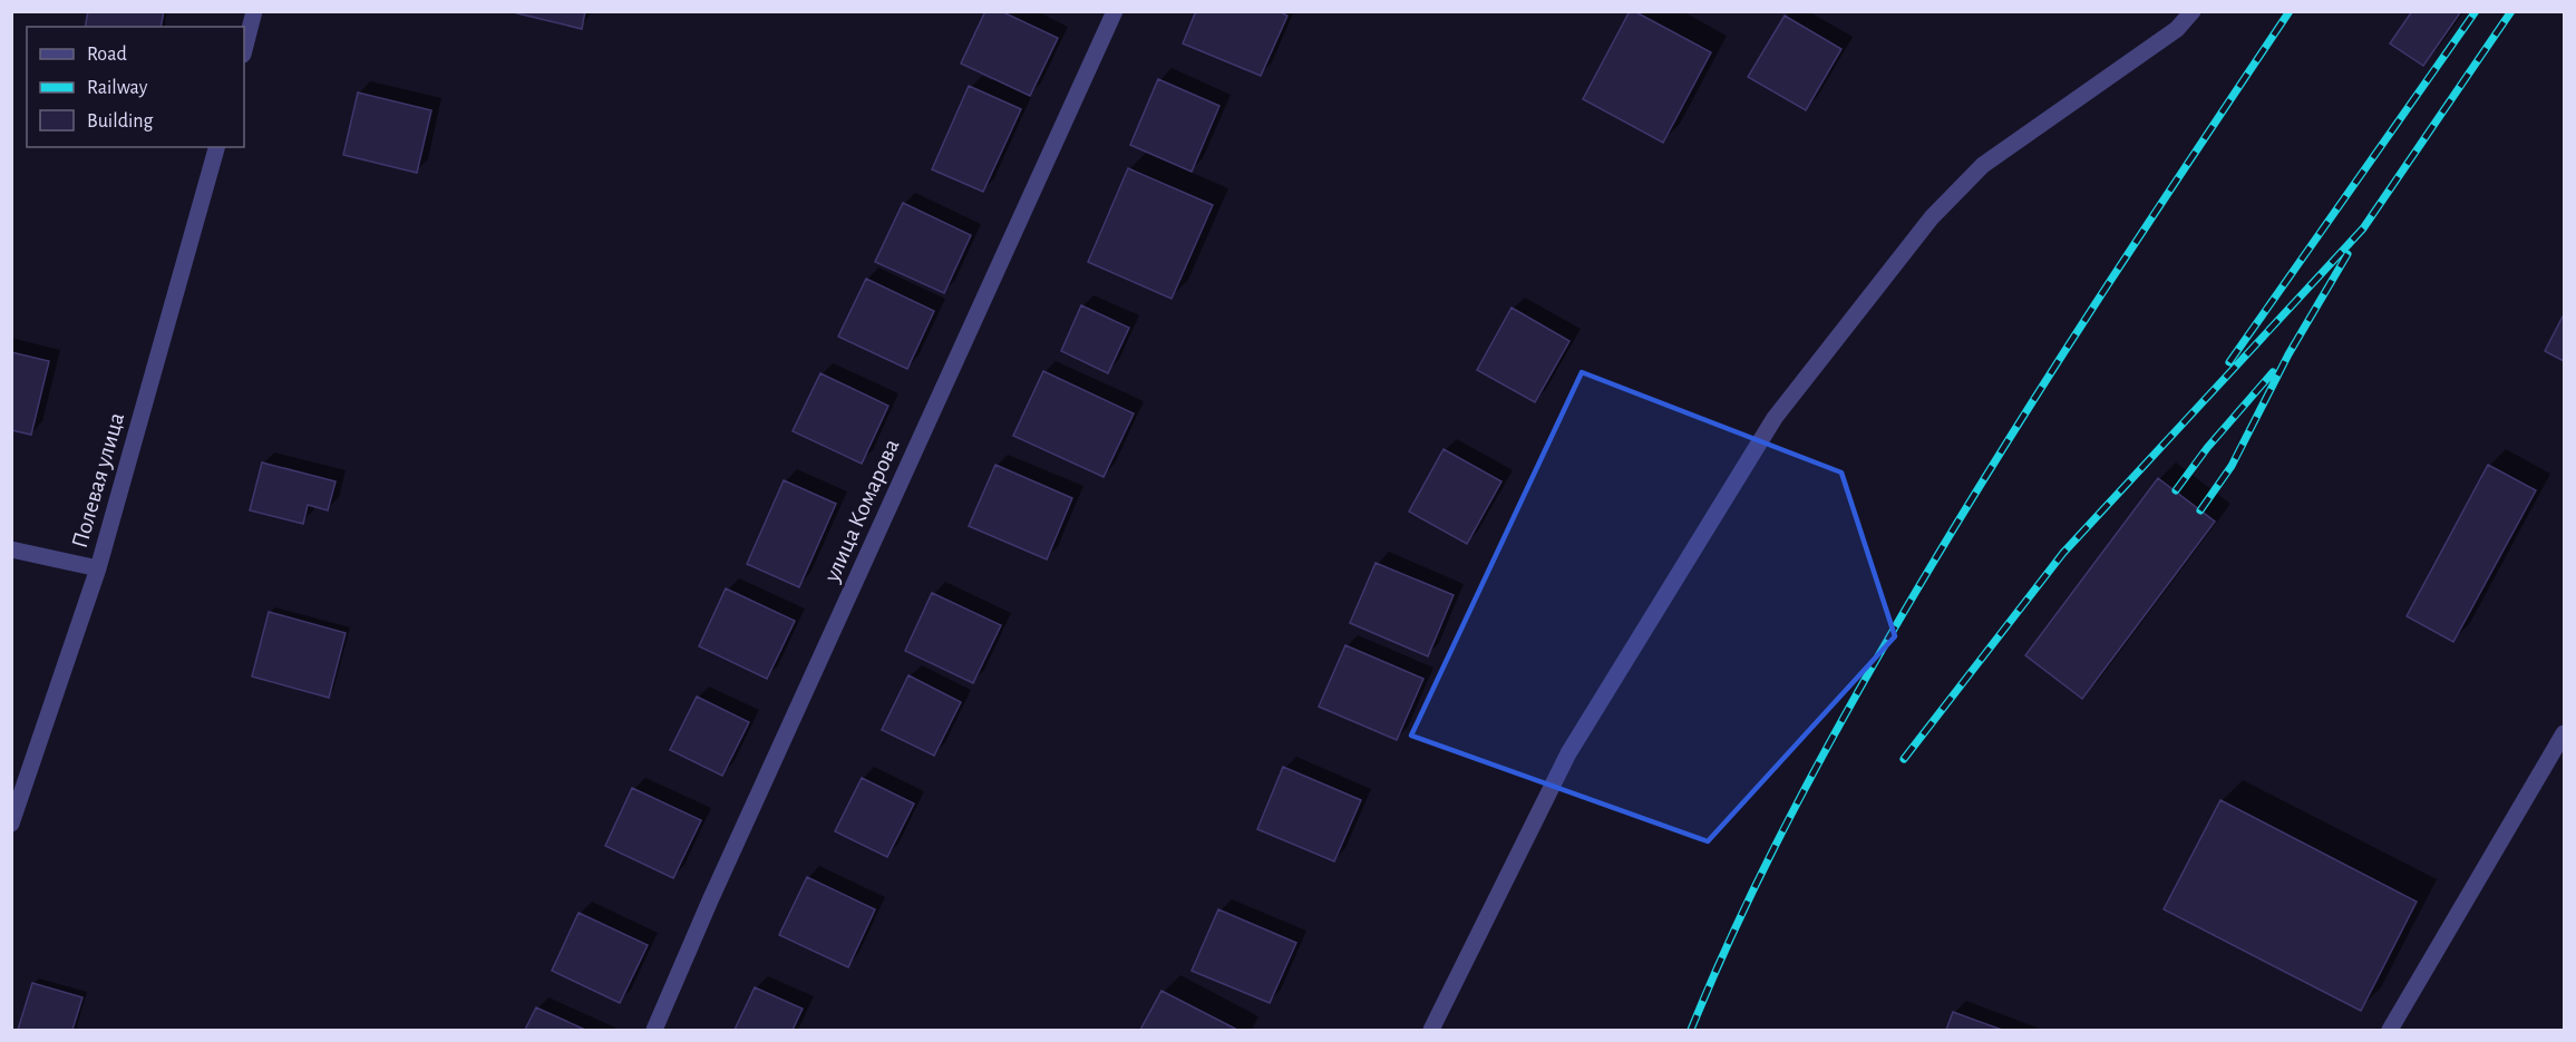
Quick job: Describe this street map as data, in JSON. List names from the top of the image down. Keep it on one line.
{"streets":{"street":["Полевая улица","улица Комарова"]},"legend":["Road","Railway","Building"]}
